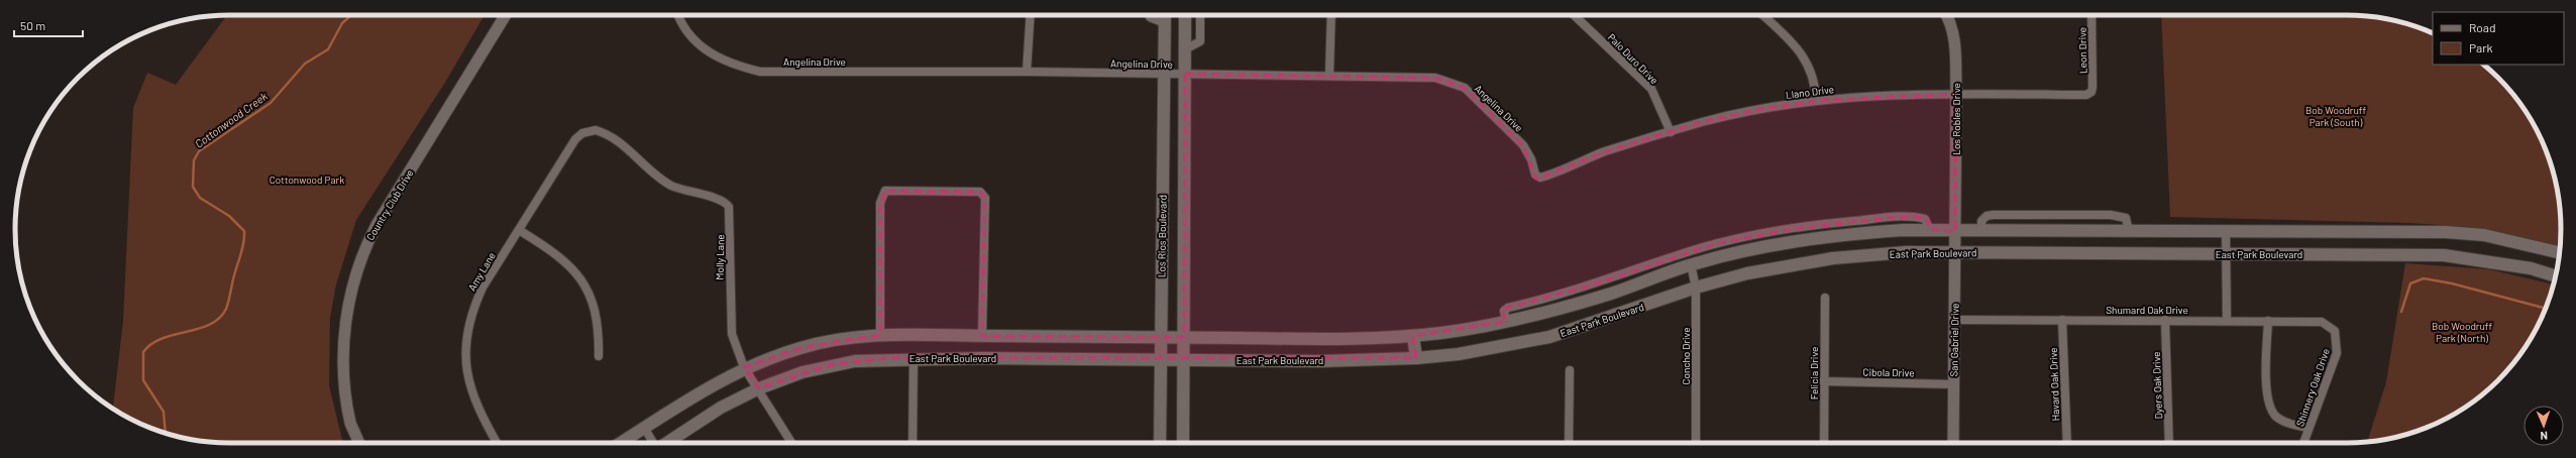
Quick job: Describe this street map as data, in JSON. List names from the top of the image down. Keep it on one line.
{"streets":{"main road":["Los Rios Boulevard","East Park Boulevard"],"street":["Leon Drive","Palo Duro Drive","Angelina Drive","Llano Drive","Los Robles Drive","Country Club Drive","Molly Lane","Amy Lane","Shumard Oak Drive","San Gabriel Drive","Concho Drive","Cibola Drive","Felicia Drive","Havard Oak Drive","Dyers Oak Drive","Shinnery Oak Drive"]},"crossings":[["Leon Drive","Llano Drive"],["Palo Duro Drive","Llano Drive"],["Angelina Drive","Llano Drive"],["Angelina Drive","Los Rios Boulevard"],["Llano Drive","Los Robles Drive"],["Los Robles Drive","San Gabriel Drive"],["Los Rios Boulevard","East Park Boulevard"],["East Park Boulevard","Molly Lane"],["East Park Boulevard","San Gabriel Drive"],["East Park Boulevard","Concho Drive"],["Molly Lane","Amy Lane"],["Shumard Oak Drive","San Gabriel Drive"],["Shumard Oak Drive","Havard Oak Drive"],["Shumard Oak Drive","Dyers Oak Drive"],["Shumard Oak Drive","Shinnery Oak Drive"],["San Gabriel Drive","Cibola Drive"],["Cibola Drive","Felicia Drive"]],"water":["Cottonwood Creek"],"parks":["Bob Woodruff Park (South)","Cottonwood Park","Bob Woodruff Park (North)"],"legend":["Road","Park"],"scale_bar":"50 m","north":"bottom"}
